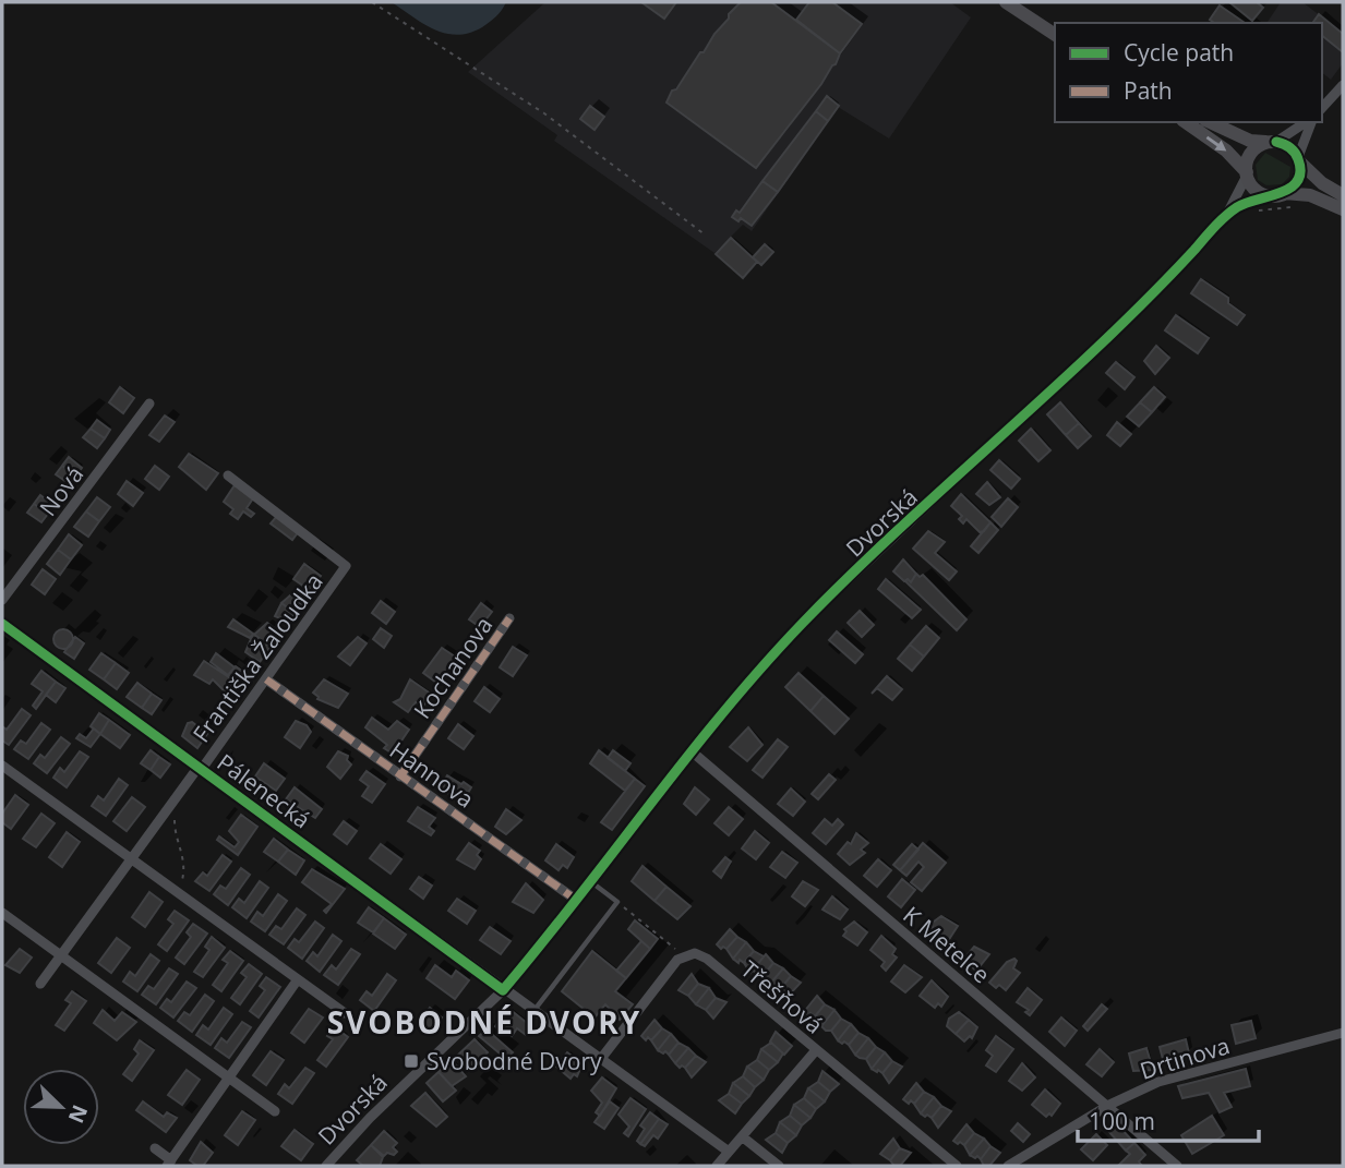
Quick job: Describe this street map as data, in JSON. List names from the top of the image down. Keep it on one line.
{"streets":{"main road":["Dvorská"],"street":["Nová","Františka Žaloudka","Kochanova","Hannova","Pálenecká","K Metelce","Třešňová","Drtinova"]},"crossings":[["Dvorská","Hannova"],["Dvorská","Pálenecká"],["Dvorská","K Metelce"],["Františka Žaloudka","Hannova"],["Františka Žaloudka","Pálenecká"],["Kochanova","Hannova"],["K Metelce","Drtinova"]],"districts":["SVOBODNÉ DVORY"],"places":{"transit":["Svobodné Dvory"]},"legend":["Cycle path","Path"],"scale_bar":"100 m","north":"bottom right"}
